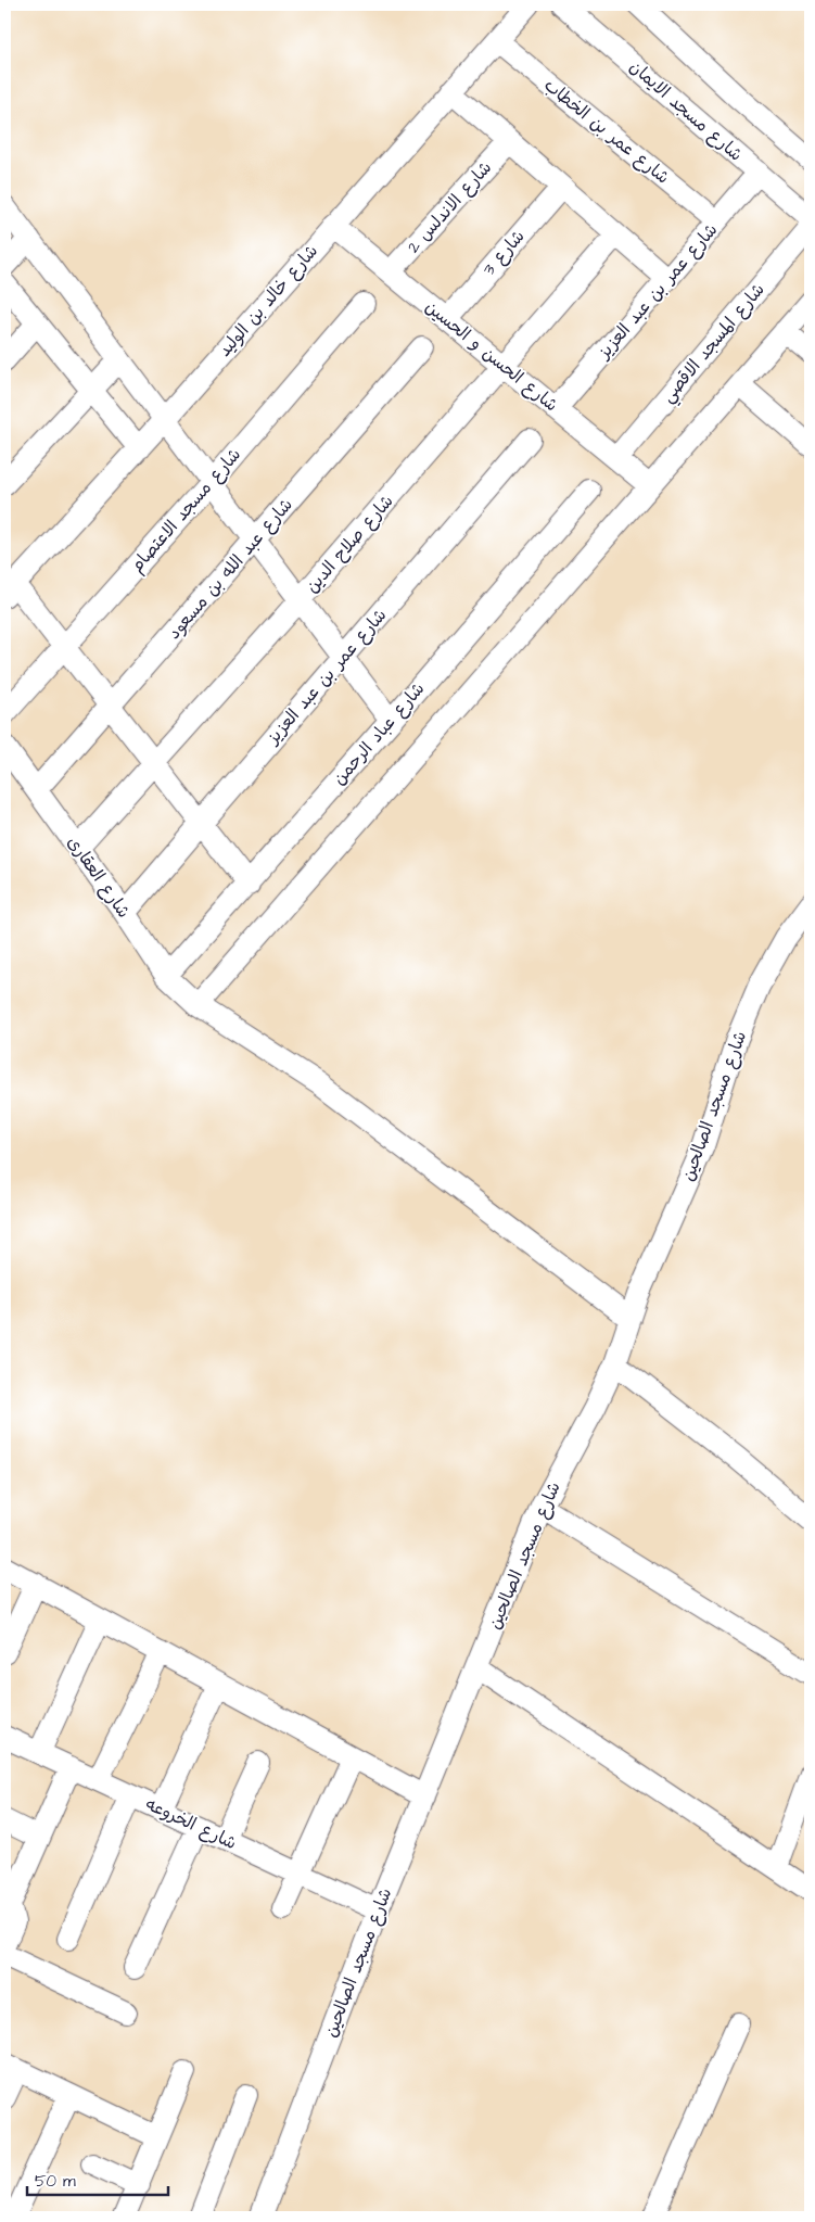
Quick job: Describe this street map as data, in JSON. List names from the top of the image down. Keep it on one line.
{"streets":{"street":["شارع مسجد الايمان","شارع عمر بن الخطاب","شارع الاندلس 2","شارع 3","شارع عمر بن عبد العزيز","شارع خالد بن الوليد","شارع المسجد الاقصي","شارع الحسن و الحسين","شارع مسجد الاعتصام","شارع صلاح الدين","شارع عبد الله بن مسعود","شارع عباد الرحمن","شارع العقارى","شارع مسجد الصالحين","شارع الخروعه"]},"crossings":[["شارع مسجد الايمان","شارع عمر بن عبد العزيز"],["شارع عمر بن الخطاب","شارع عمر بن عبد العزيز"],["شارع عمر بن الخطاب","شارع خالد بن الوليد"],["شارع الاندلس 2","شارع الحسن و الحسين"],["شارع 3","شارع الحسن و الحسين"],["شارع عمر بن عبد العزيز","شارع الحسن و الحسين"],["شارع عمر بن عبد العزيز","شارع العقارى"],["شارع خالد بن الوليد","شارع الحسن و الحسين"],["شارع المسجد الاقصي","شارع الحسن و الحسين"],["شارع الحسن و الحسين","شارع صلاح الدين"],["شارع صلاح الدين","شارع العقارى"],["شارع عبد الله بن مسعود","شارع العقارى"],["شارع عباد الرحمن","شارع العقارى"],["شارع العقارى","شارع مسجد الصالحين"],["شارع مسجد الصالحين","شارع الخروعه"]],"scale_bar":"50 m"}
